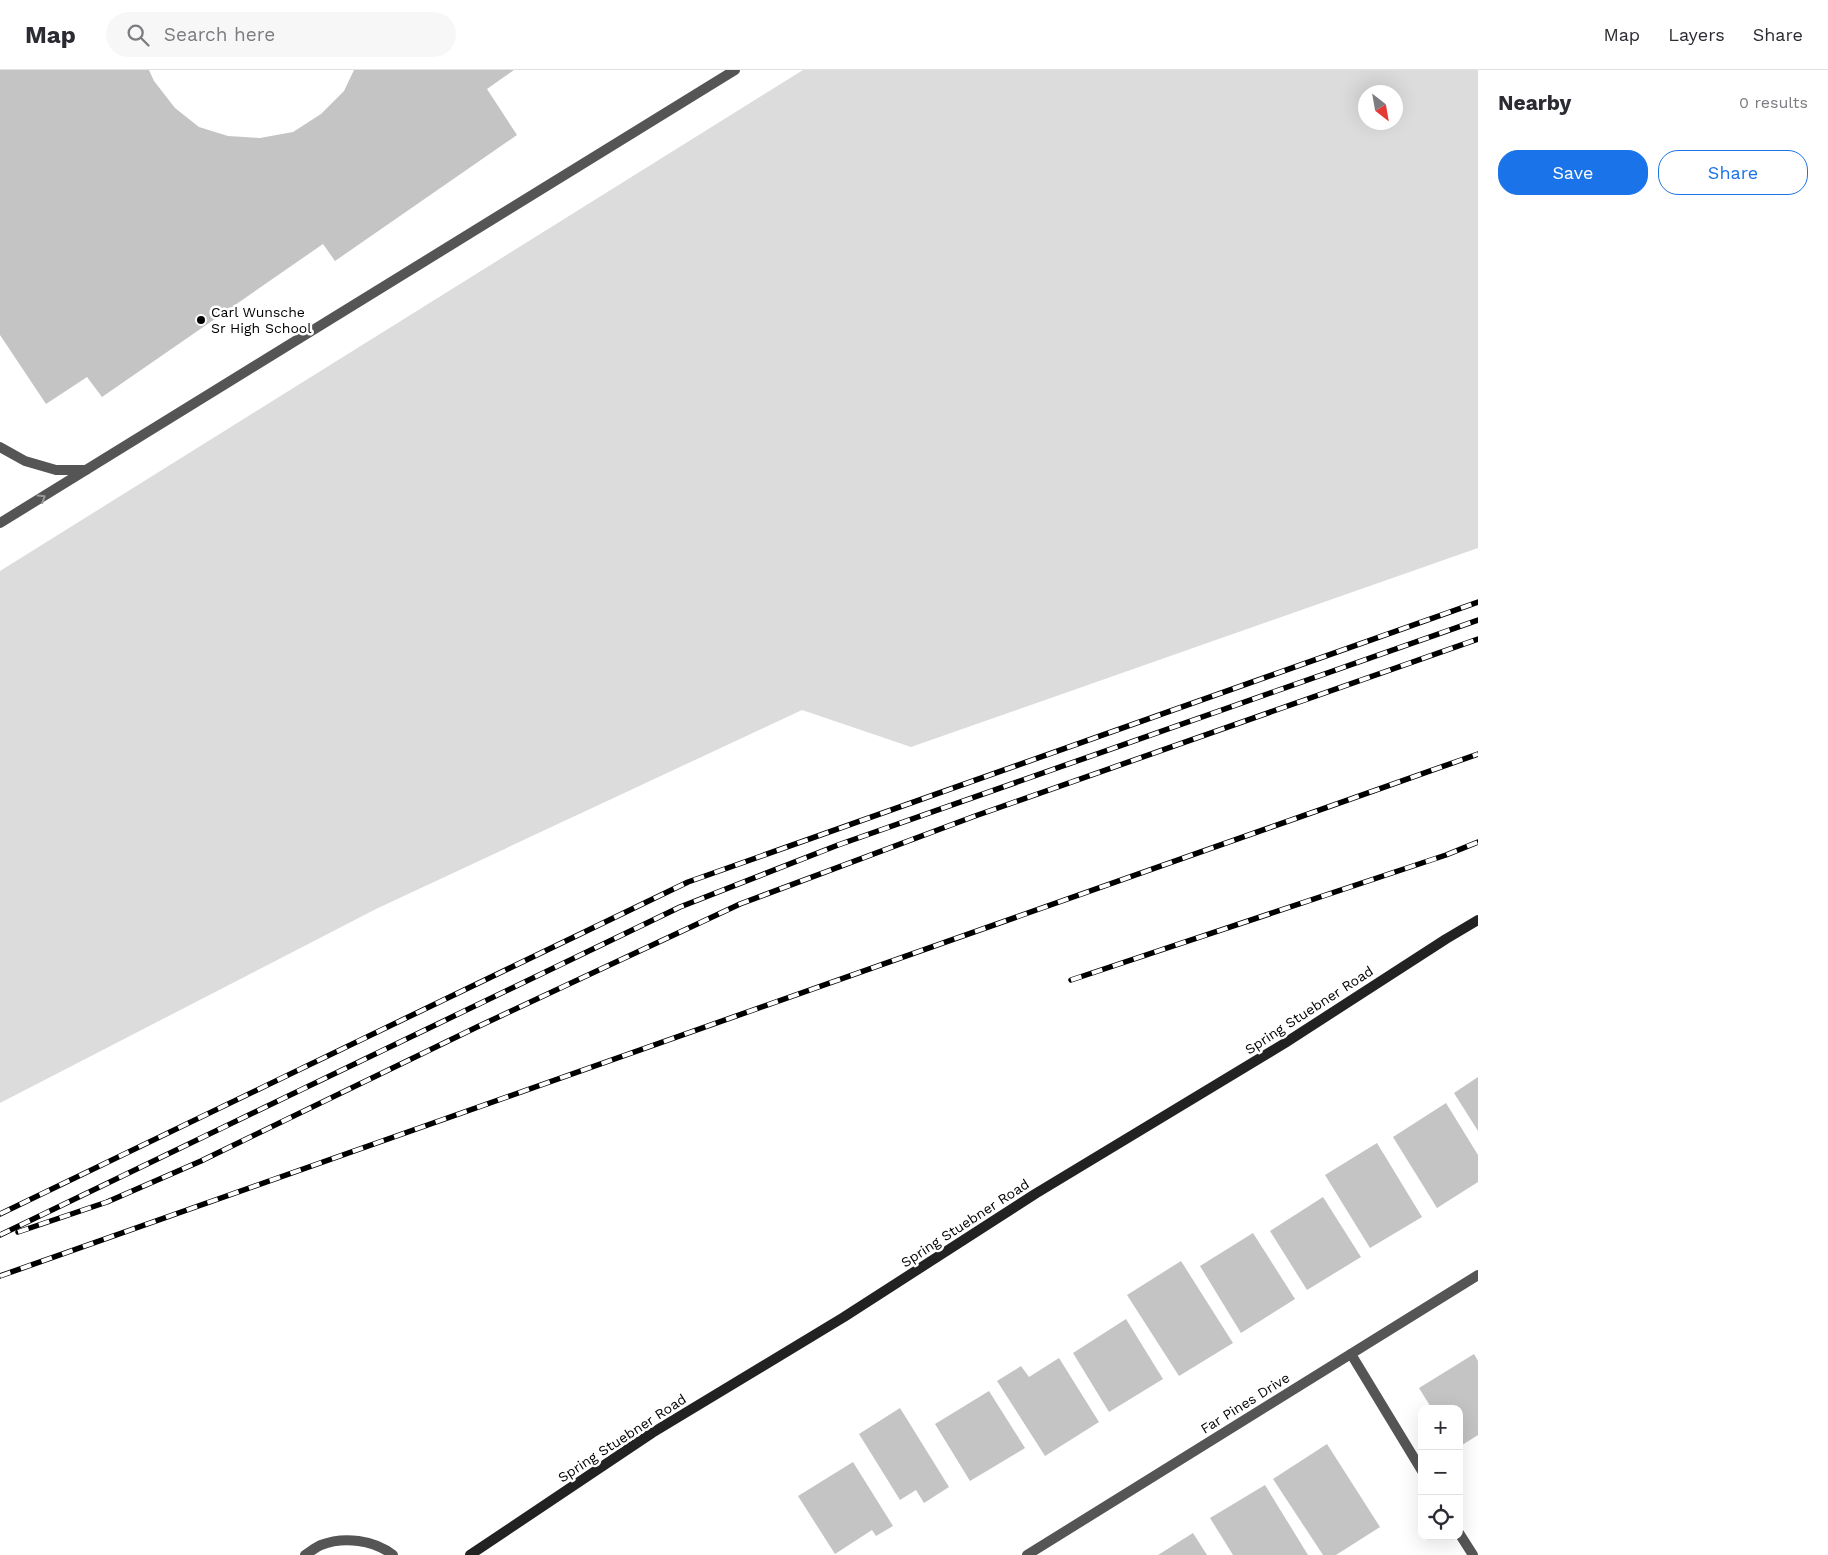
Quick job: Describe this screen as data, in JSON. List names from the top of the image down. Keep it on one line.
{"streets":{"main road":["Spring Stuebner Road"],"street":["Far Pines Drive"]},"places":["Carl Wunsche Sr High School"],"north":"bottom right","page":{"header":"Map","search":"Search here","nav":["Map","Layers","Share"],"heading":["Nearby","0 results"],"buttons":["Save","Share"],"map_buttons":["+","−"]}}
